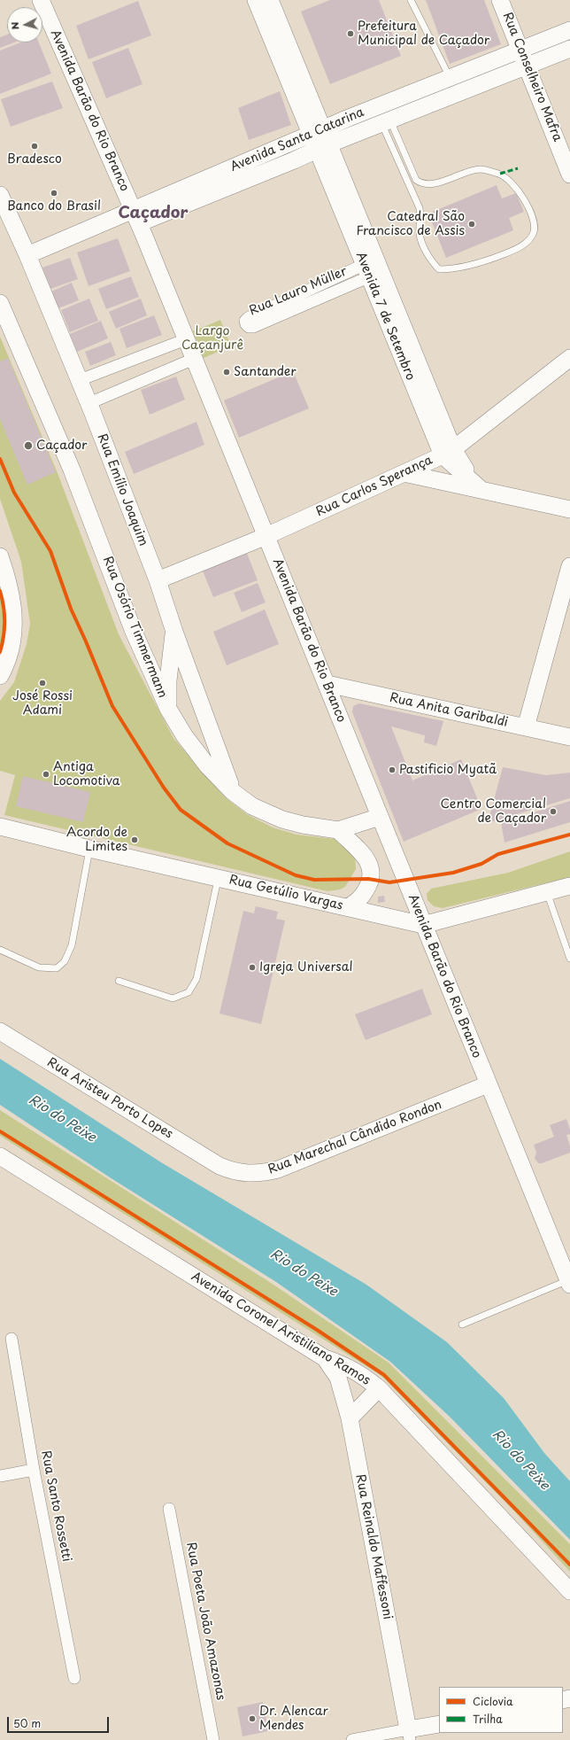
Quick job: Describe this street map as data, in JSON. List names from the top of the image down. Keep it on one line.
{"streets":{"main road":["Rua Conselheiro Mafra","Avenida Barão do Rio Branco","Avenida Santa Catarina","Avenida 7 de Setembro","Rua Carlos Sperança","Rua Emílio Joaquim","Rua Osório Timmermann","Rua Anita Garibaldi","Rua Getúlio Vargas","Rua Aristeu Porto Lopes","Rua Marechal Cândido Rondon","Avenida Coronel Aristiliano Ramos","Rua Reinaldo Maffessoni"],"street":["Rua Lauro Müller","Rua Santo Rossetti","Rua Poeta João Amazonas"]},"crossings":[["Rua Conselheiro Mafra","Avenida Santa Catarina"],["Avenida Barão do Rio Branco","Avenida Santa Catarina"],["Avenida Barão do Rio Branco","Rua Carlos Sperança"],["Avenida Barão do Rio Branco","Rua Osório Timmermann"],["Avenida Barão do Rio Branco","Rua Anita Garibaldi"],["Avenida Barão do Rio Branco","Rua Getúlio Vargas"],["Avenida Barão do Rio Branco","Rua Marechal Cândido Rondon"],["Avenida Santa Catarina","Avenida 7 de Setembro"],["Avenida Santa Catarina","Rua Emílio Joaquim"],["Rua Lauro Müller","Avenida 7 de Setembro"],["Avenida 7 de Setembro","Rua Carlos Sperança"],["Rua Carlos Sperança","Rua Emílio Joaquim"],["Rua Emílio Joaquim","Rua Osório Timmermann"],["Rua Aristeu Porto Lopes","Rua Marechal Cândido Rondon"],["Avenida Coronel Aristiliano Ramos","Rua Reinaldo Maffessoni"]],"districts":["Caçador"],"water":["Rio do Peixe"],"parks":["Largo Caçanjurê"],"places":["Prefeitura Municipal de Caçador","Bradesco","Banco do Brasil","Catedral São Francisco de Assis","Santander","Caçador","José Rossi Adami","Pastificio Myatã","Antiga Locomotiva","Centro Comercial de Caçador","Acordo de Limites","Igreja Universal","Dr. Alencar Mendes"],"legend":["Ciclovia","Trilha"],"scale_bar":"50 m","north":"left"}
